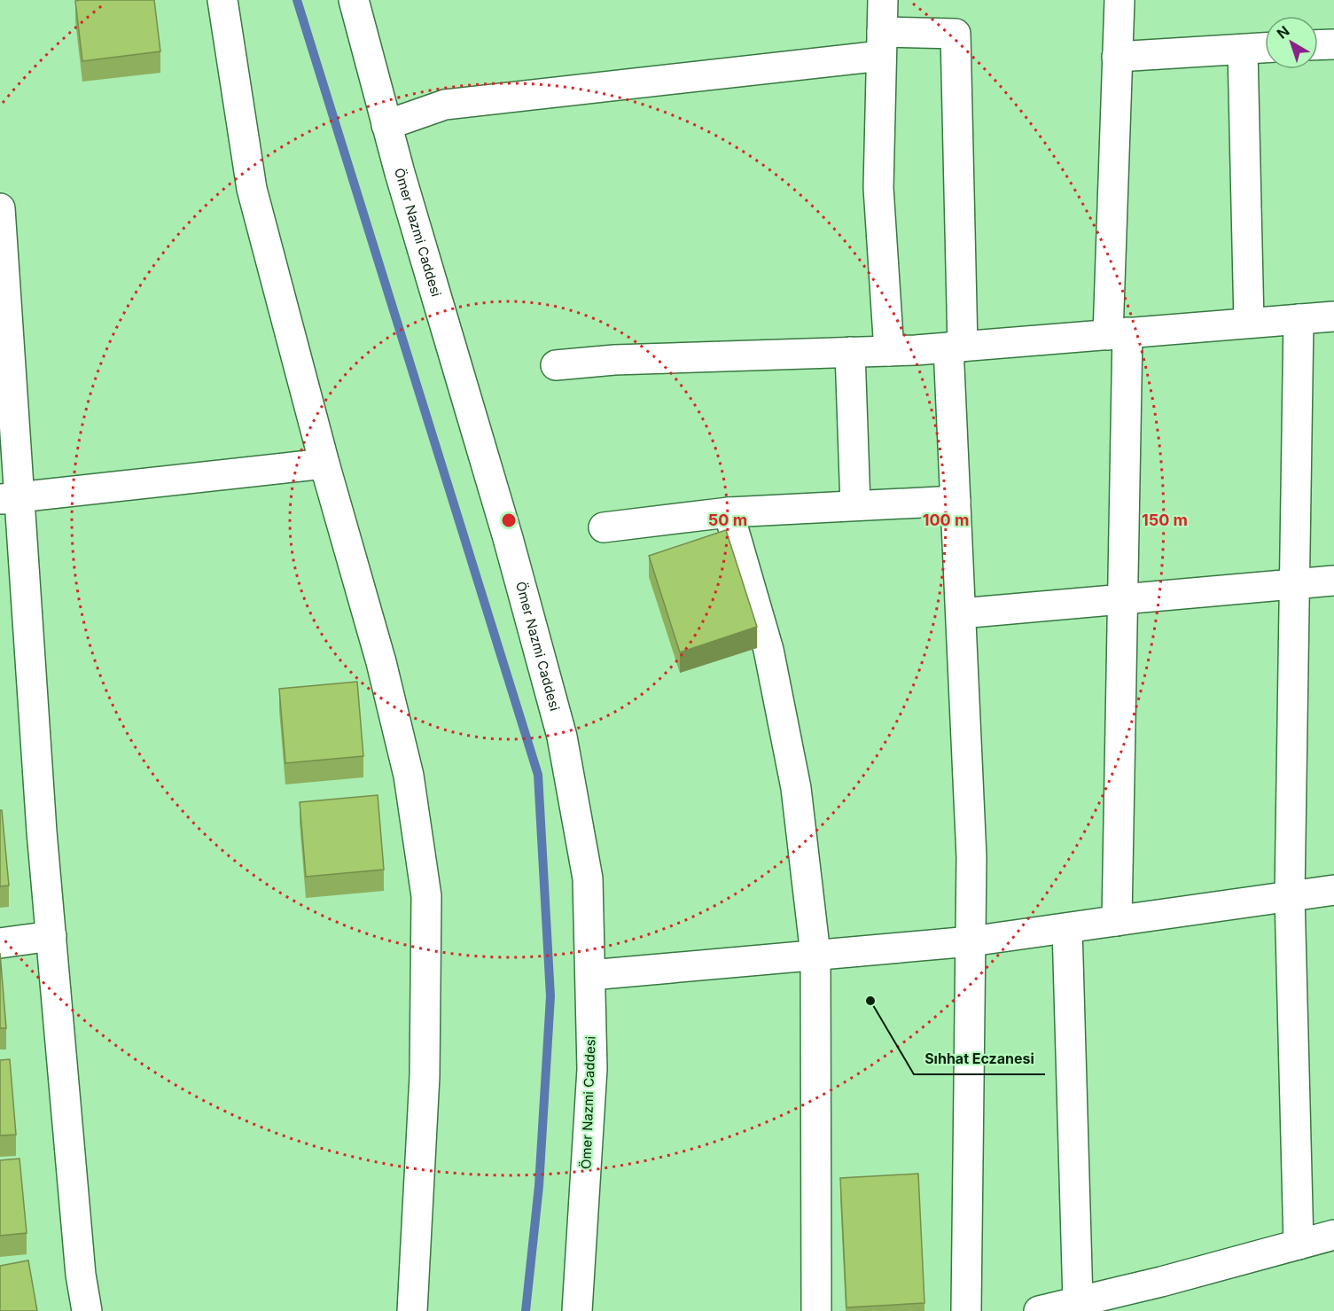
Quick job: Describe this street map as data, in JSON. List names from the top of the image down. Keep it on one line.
{"streets":{"street":["Ömer Nazmi Caddesi"]},"places":["Sıhhat Eczanesi"],"north":"top left","rings":["50 m","100 m","150 m"]}
